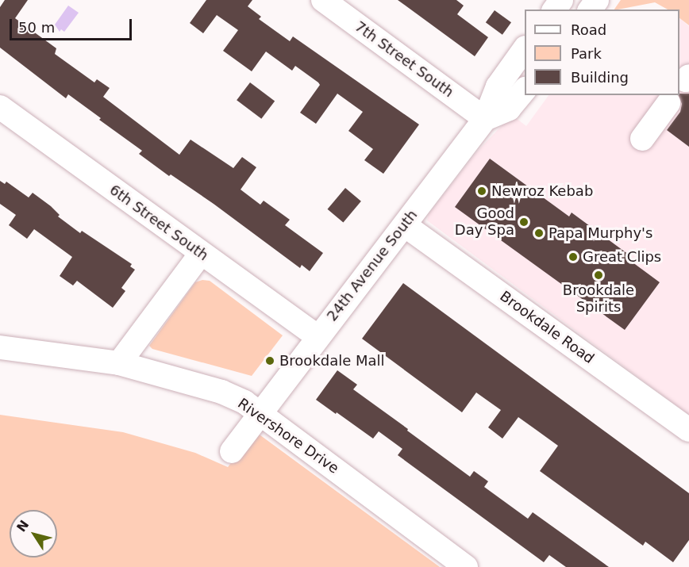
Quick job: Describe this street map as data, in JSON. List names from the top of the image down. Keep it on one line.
{"streets":{"street":["7th Street South","6th Street South","24th Avenue South","Brookdale Road","Rivershore Drive"]},"crossings":[["7th Street South","24th Avenue South"],["6th Street South","24th Avenue South"],["24th Avenue South","Brookdale Road"],["24th Avenue South","Rivershore Drive"]],"places":["Newroz Kebab","Good Day Spa","Papa Murphy's","Great Clips","Brookdale Spirits","Brookdale Mall"],"legend":["Road","Park","Building"],"scale_bar":"50 m","north":"top left"}
